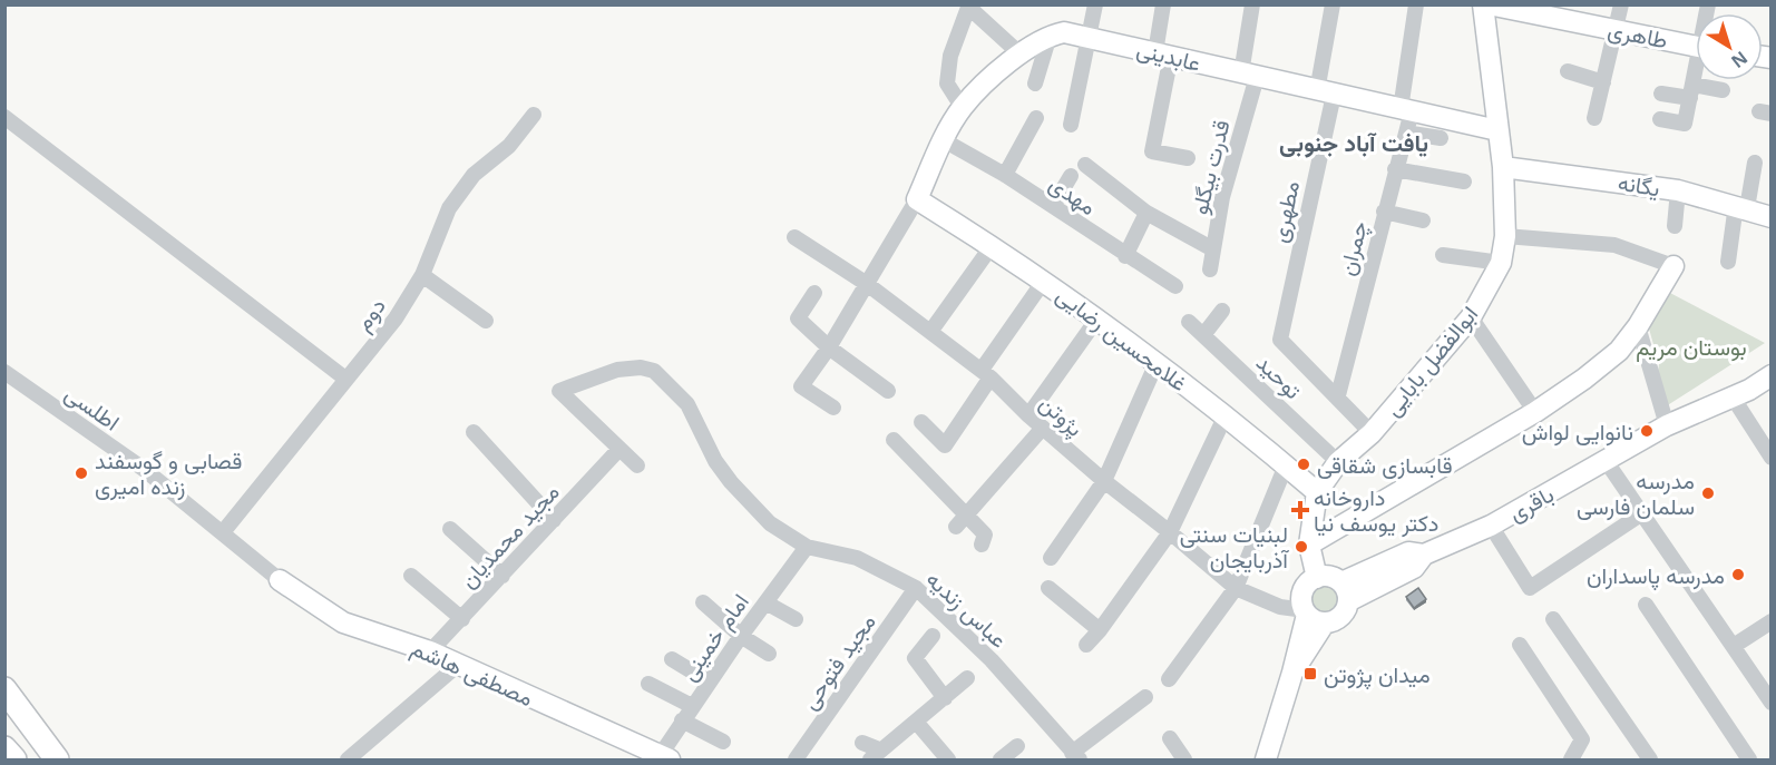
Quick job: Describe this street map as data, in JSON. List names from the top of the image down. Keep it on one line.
{"streets":{"street":["طاهری","عابدینی","قدرت بیگلو","یگانه","مهدی","مطهری","چمران","دوم","غلامحسین رضایی","ابوالفضل بابایی","توحید","اطلسی","پژوتن","باقری","مجید محمدیان","عباس زندیه","امام خمینی","مجید فتوحی","مصطفی هاشم"]},"crossings":[["عابدینی","قدرت بیگلو"],["عابدینی","مطهری"],["عابدینی","چمران"],["عابدینی","ابوالفضل بابایی"],["یگانه","ابوالفضل بابایی"],["مطهری","چمران"],["دوم","اطلسی"],["غلامحسین رضایی","ابوالفضل بابایی"],["ابوالفضل بابایی","توحید"],["ابوالفضل بابایی","پژوتن"],["ابوالفضل بابایی","باقری"],["اطلسی","مصطفی هاشم"],["پژوتن","باقری"],["مجید محمدیان","عباس زندیه"],["مجید محمدیان","مصطفی هاشم"],["عباس زندیه","امام خمینی"],["عباس زندیه","مجید فتوحی"],["امام خمینی","مصطفی هاشم"]],"districts":["یافت آباد جنوبی"],"parks":["بوستان مریم"],"places":{"other":["نانوایی لواش","قابسازی شقاقی","قصابی و گوسفند زنده امیری","مدرسه سلمان فارسی","لبنیات سنتی آذربایجان","مدرسه پاسداران"],"health":["داروخانه دکتر یوسف نیا"],"transit":["میدان پژوتن"]},"north":"bottom right"}
